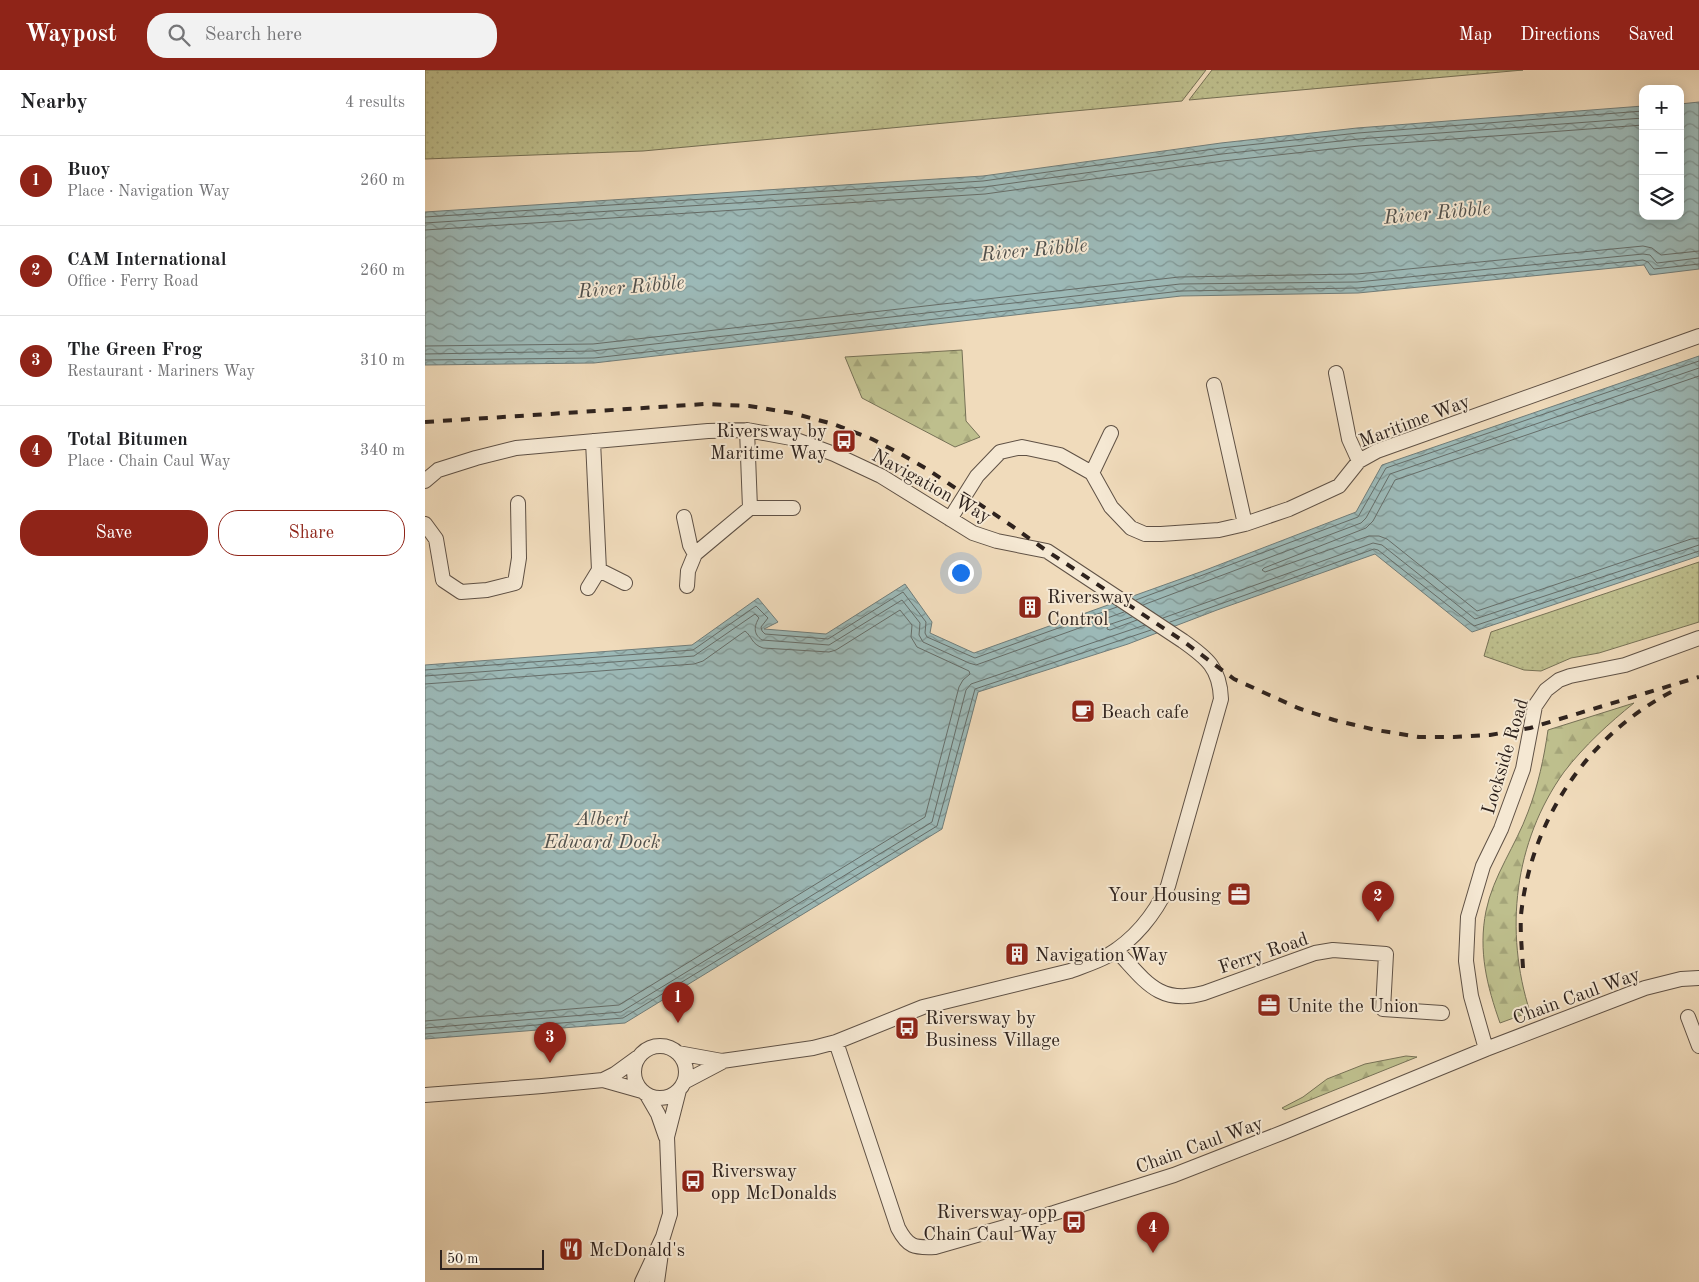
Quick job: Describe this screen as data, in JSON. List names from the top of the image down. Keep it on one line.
{"streets":{"street":["Maritime Way","Navigation Way","Lockside Road","Ferry Road","Chain Caul Way"]},"crossings":[["Navigation Way","Ferry Road"],["Navigation Way","Chain Caul Way"],["Lockside Road","Chain Caul Way"]],"water":["River Ribble","Albert Edward Dock"],"places":{"bus stop":["Riversway by Maritime Way","Riversway by Business Village","Riversway opp McDonalds","Riversway opp Chain Caul Way"],"building":["Riversway Control","Navigation Way"],"cafe":["Beach cafe"],"office":["Your Housing","Unite the Union"],"restaurant":["McDonald's"]},"scale_bar":"50 m","page":{"header":"Waypost","search":"Search here","nav":["Map","Directions","Saved"],"heading":["Nearby","4 results"],"map_buttons":["+","−"],"list":[{"mark":"1","name":"Buoy","note":"Place · Navigation Way","value":"260 m"},{"mark":"2","name":"CAM International","note":"Office · Ferry Road","value":"260 m"},{"mark":"3","name":"The Green Frog","note":"Restaurant · Mariners Way","value":"310 m"},{"mark":"4","name":"Total Bitumen","note":"Place · Chain Caul Way","value":"340 m"}],"buttons":["Save","Share"],"pins":["2","1","3","4"],"scale":"50 m"}}
